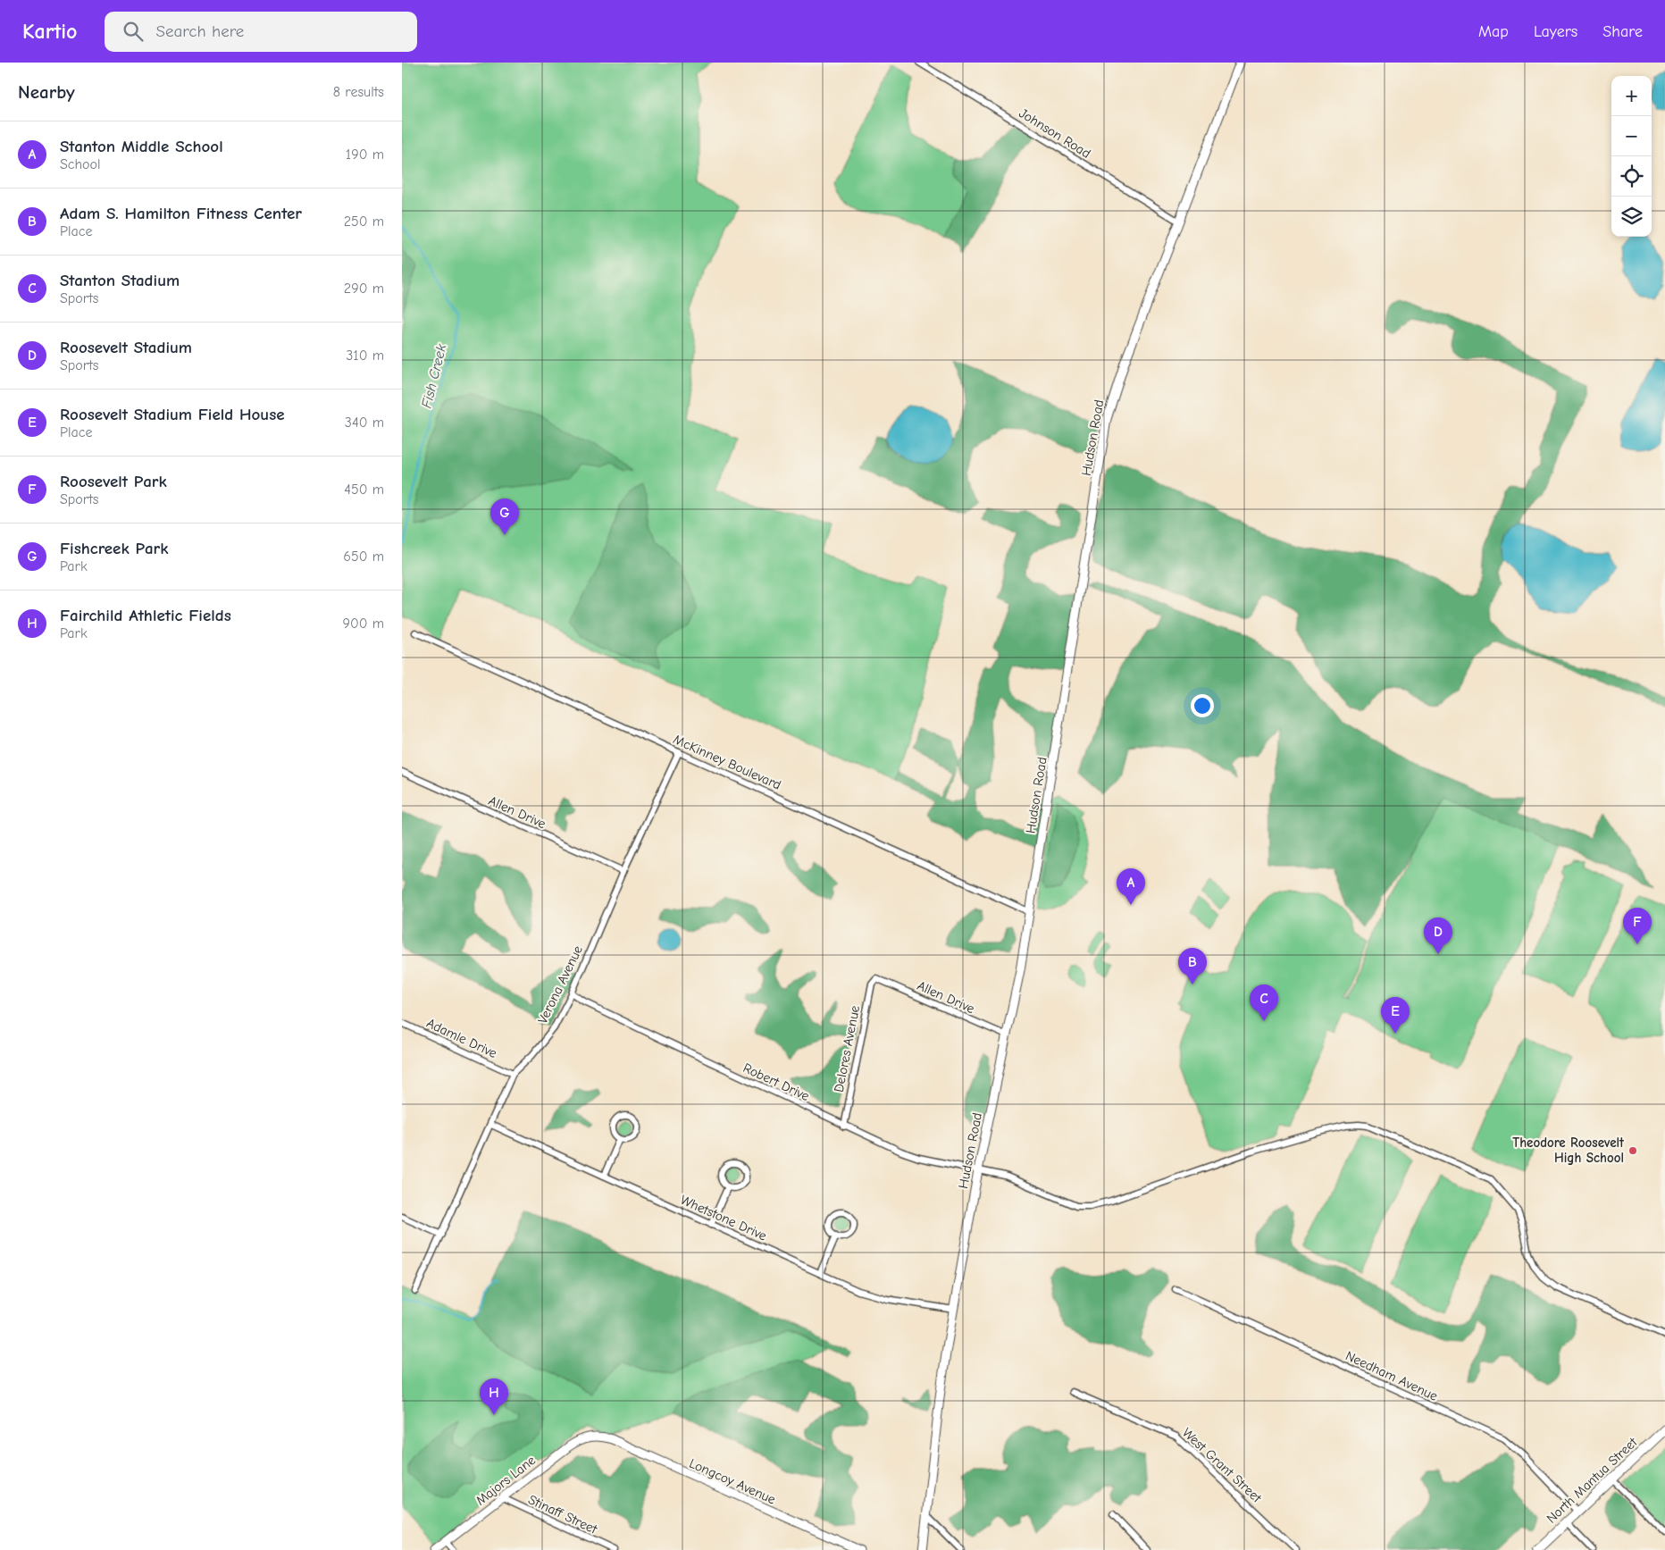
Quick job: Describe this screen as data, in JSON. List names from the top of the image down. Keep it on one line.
{"streets":{"main road":["North Mantua Street"],"street":["Johnson Road","Hudson Road","McKinney Boulevard","Allen Drive","Verona Avenue","Adamle Drive","Delores Avenue","Robert Drive","Whetstone Drive","Needham Avenue","West Grant Street","Majors Lane","Longcoy Avenue","Stinaff Street"]},"crossings":[["Johnson Road","Hudson Road"],["Hudson Road","McKinney Boulevard"],["Hudson Road","Allen Drive"],["Hudson Road","Robert Drive"],["Hudson Road","Whetstone Drive"],["McKinney Boulevard","Verona Avenue"],["Allen Drive","Verona Avenue"],["Allen Drive","Delores Avenue"],["Verona Avenue","Adamle Drive"],["Verona Avenue","Robert Drive"],["Verona Avenue","Whetstone Drive"],["Delores Avenue","Robert Drive"],["Needham Avenue","North Mantua Street"],["Majors Lane","Longcoy Avenue"],["Majors Lane","Stinaff Street"]],"water":["Fish Creek"],"places":["Theodore Roosevelt High School"],"page":{"header":"Kartio","search":"Search here","nav":["Map","Layers","Share"],"heading":["Nearby","8 results"],"map_buttons":["+","−"],"list":[{"mark":"A","name":"Stanton Middle School","note":"School","value":"190 m"},{"mark":"B","name":"Adam S. Hamilton Fitness Center","note":"Place","value":"250 m"},{"mark":"C","name":"Stanton Stadium","note":"Sports","value":"290 m"},{"mark":"D","name":"Roosevelt Stadium","note":"Sports","value":"310 m"},{"mark":"E","name":"Roosevelt Stadium Field House","note":"Place","value":"340 m"},{"mark":"F","name":"Roosevelt Park","note":"Sports","value":"450 m"},{"mark":"G","name":"Fishcreek Park","note":"Park","value":"650 m"},{"mark":"H","name":"Fairchild Athletic Fields","note":"Park","value":"900 m"}],"pins":["G","A","F","D","B","C","E","H"]}}
